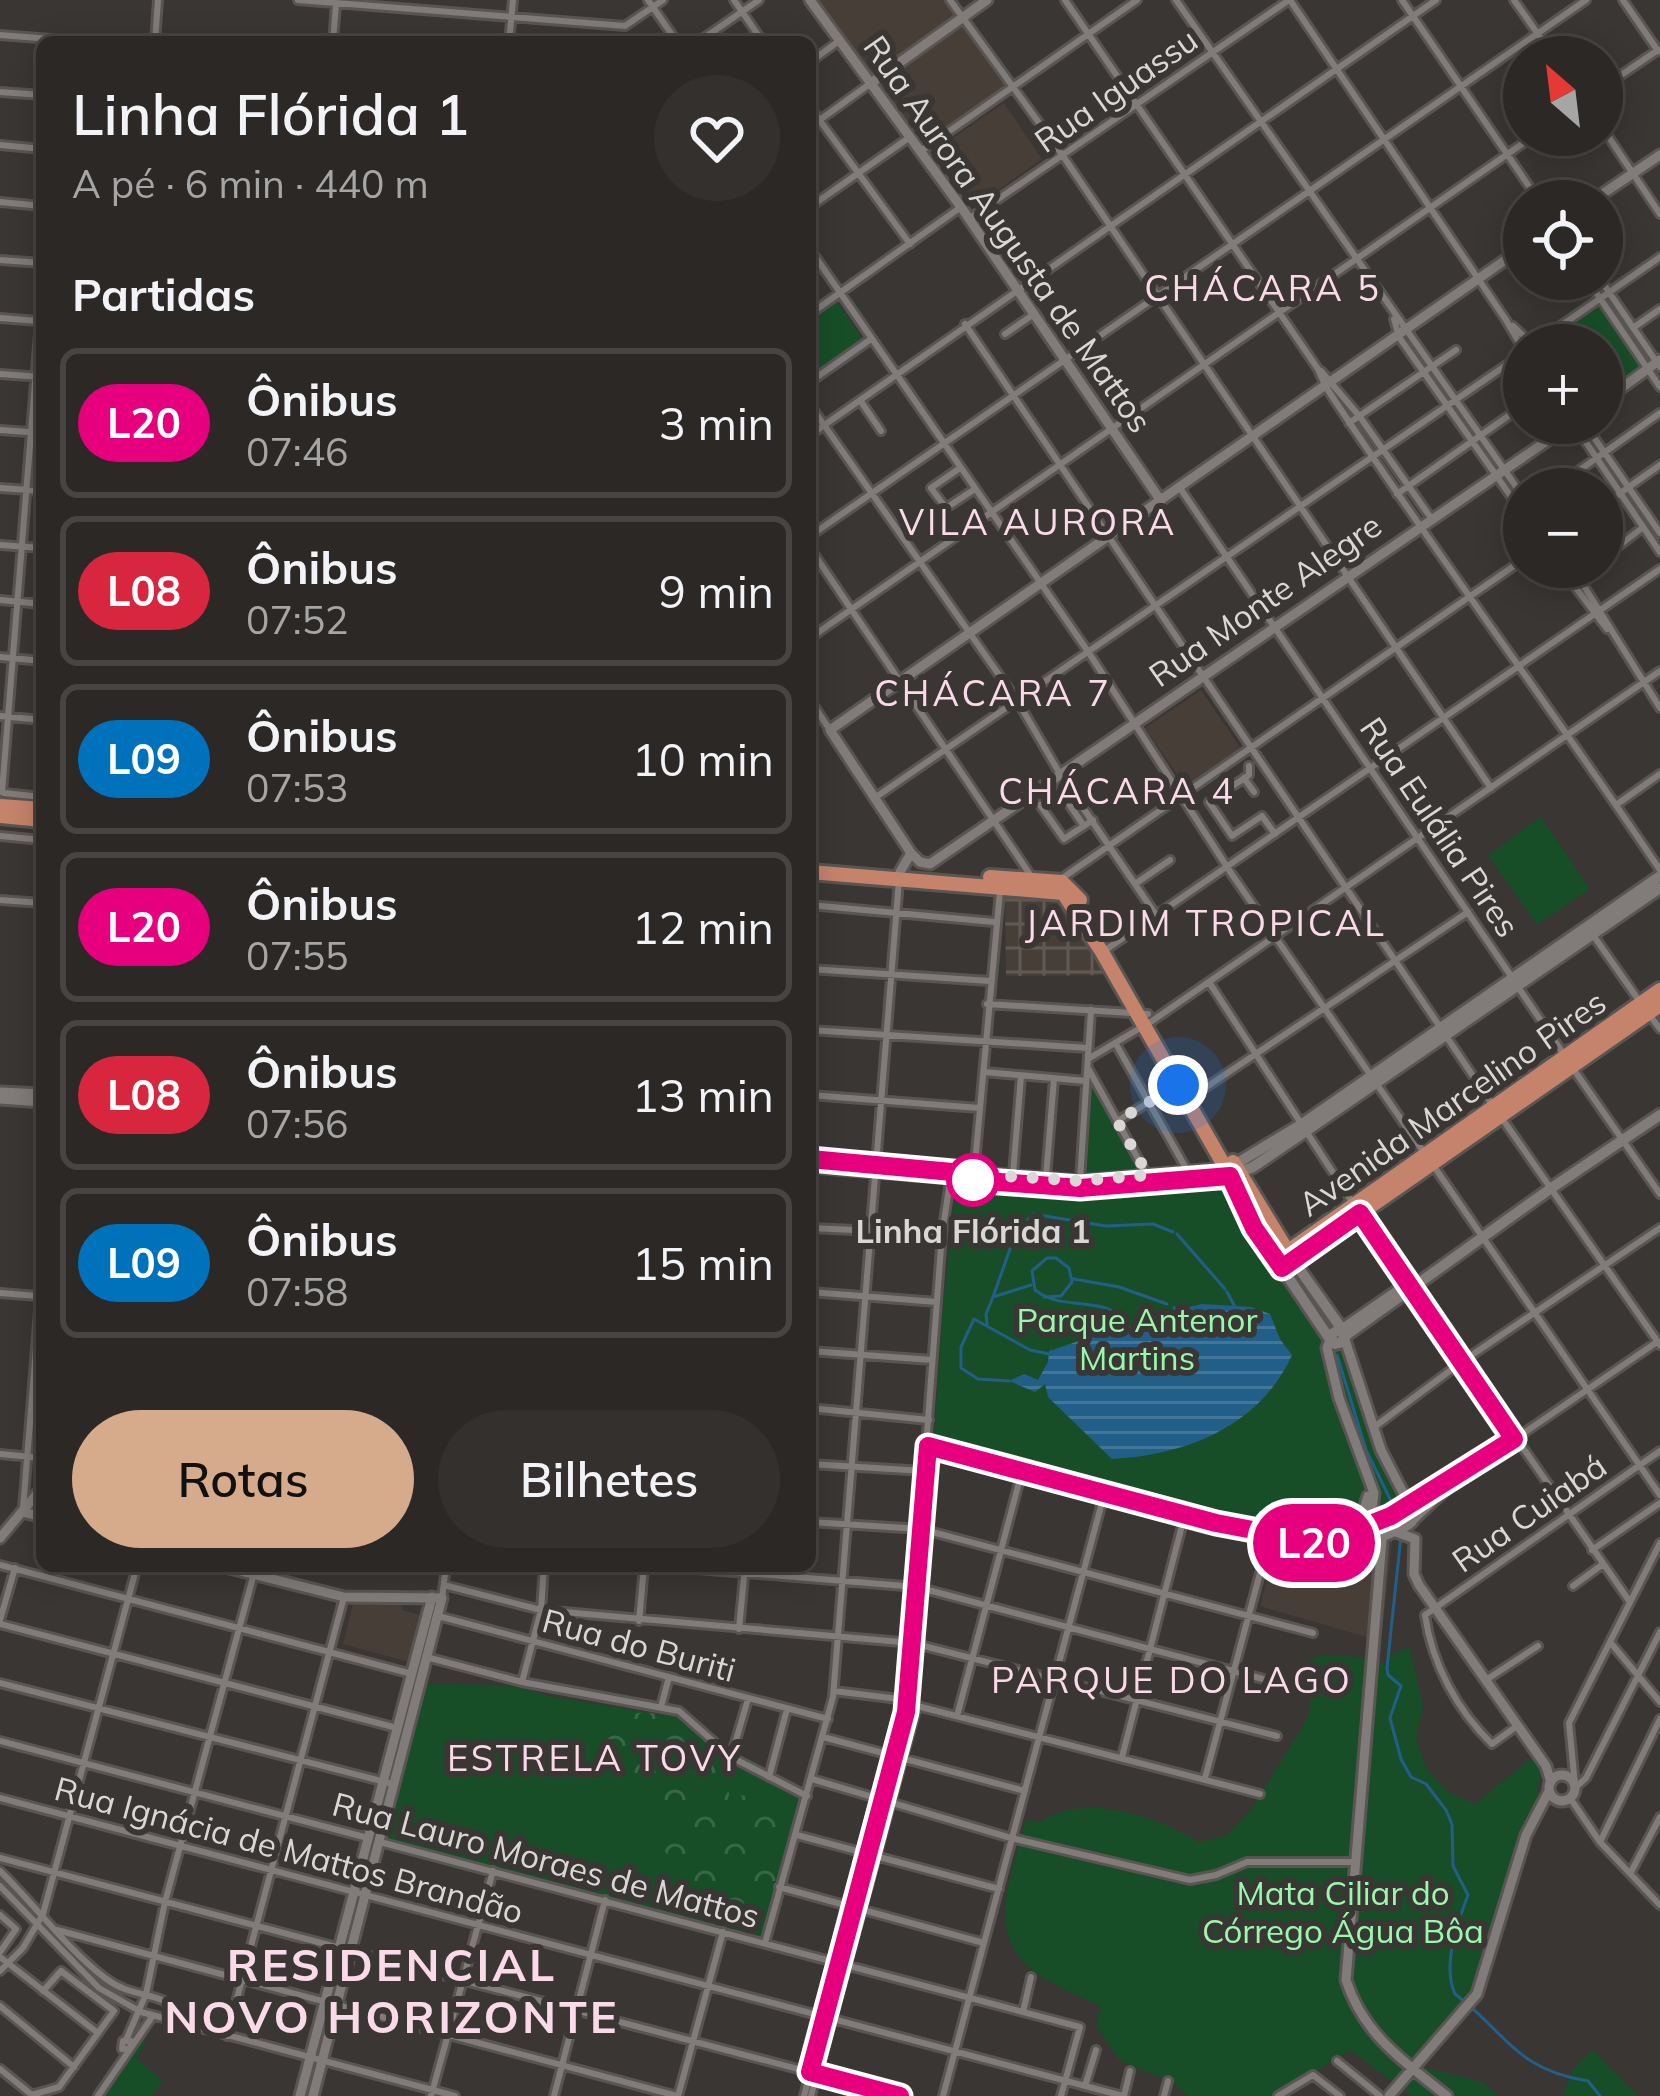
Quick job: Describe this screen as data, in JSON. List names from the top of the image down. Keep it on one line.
{"streets":{"main road":["Avenida Marcelino Pires"],"street":["Rua Iguassu","Rua Aurora Augusta de Mattos","Rua Monte Alegre","Rua Eulália Pires","Rua Cuiabá","Rua do Buriti","Rua Ignácia de Mattos Brandão","Rua Lauro Moraes de Mattos"]},"crossings":[["Rua Iguassu","Rua Aurora Augusta de Mattos"],["Rua Monte Alegre","Rua Eulália Pires"],["Rua Eulália Pires","Avenida Marcelino Pires"],["Rua Ignácia de Mattos Brandão","Rua Lauro Moraes de Mattos"]],"districts":["CHÁCARA 5","VILA AURORA","CHÁCARA 7","CHÁCARA 4","JARDIM TROPICAL","PARQUE DO LAGO","ESTRELA TOVY","RESIDENCIAL NOVO HORIZONTE"],"parks":["Parque Antenor Martins","Mata Ciliar do Córrego Água Bôa"],"places":["Linha Flórida 1"],"lines":["bus line L20"],"north":"top left","page":{"on_map":"L20","map_buttons":["+","−"],"heading":[["Linha Flórida 1","A pé · 6 min · 440 m"],"Partidas"],"list":[{"mark":"L20","name":"Ônibus","note":"07:46","value":"3 min"},{"mark":"L08","name":"Ônibus","note":"07:52","value":"9 min"},{"mark":"L09","name":"Ônibus","note":"07:53","value":"10 min"},{"mark":"L20","name":"Ônibus","note":"07:55","value":"12 min"},{"mark":"L08","name":"Ônibus","note":"07:56","value":"13 min"},{"mark":"L09","name":"Ônibus","note":"07:58","value":"15 min"}],"buttons":["Rotas","Bilhetes"]}}
